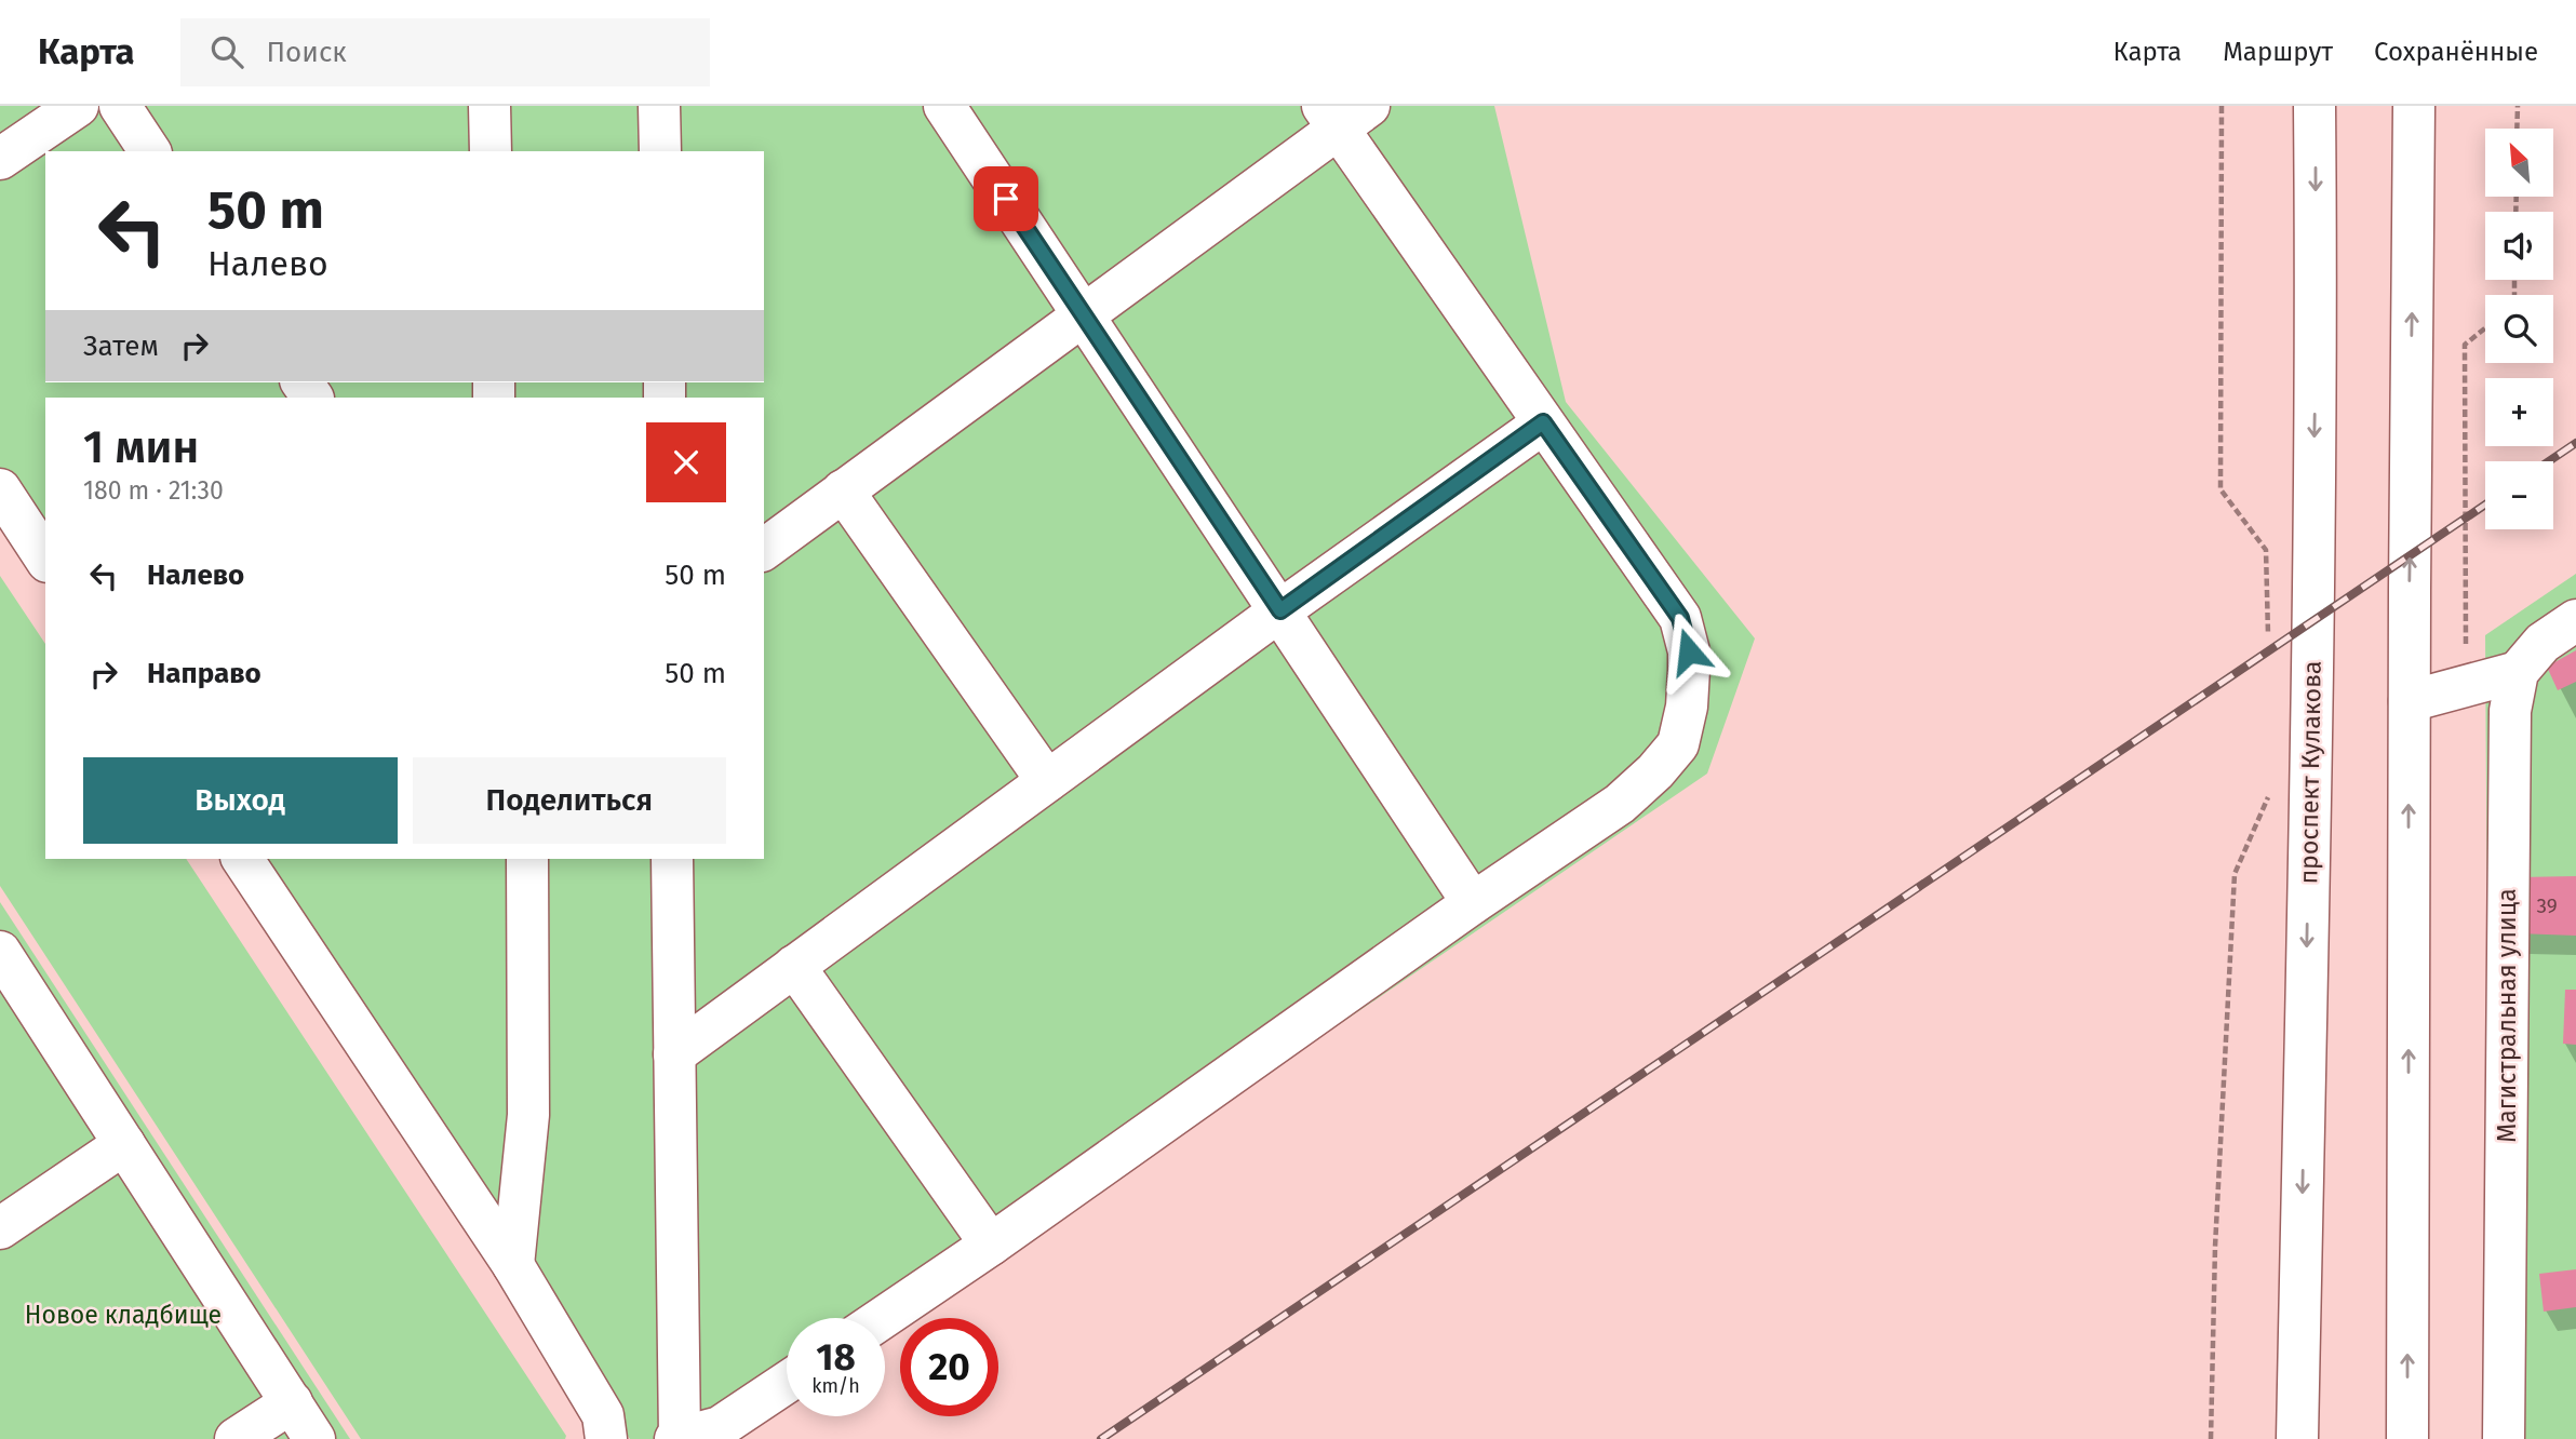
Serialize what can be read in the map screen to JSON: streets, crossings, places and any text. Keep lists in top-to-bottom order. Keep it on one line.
{"streets":{"main road":["проспект Кулакова","Магистральная улица"]},"parks":["Новое кладбище"],"house_numbers":["39"],"north":"top left","page":{"header":"Карта","search":"Поиск","nav":["Карта","Маршрут","Сохранённые"],"map_buttons":["+","−"],"turn":["50 m","Налево"],"then":"Затем","heading":["1 мин","180 m · 21:30"],"list":[{"name":"Налево","value":"50 m"},{"name":"Направо","value":"50 m"}],"buttons":["Выход","Поделиться"],"speed":"18 km/h","limit":"20"}}
